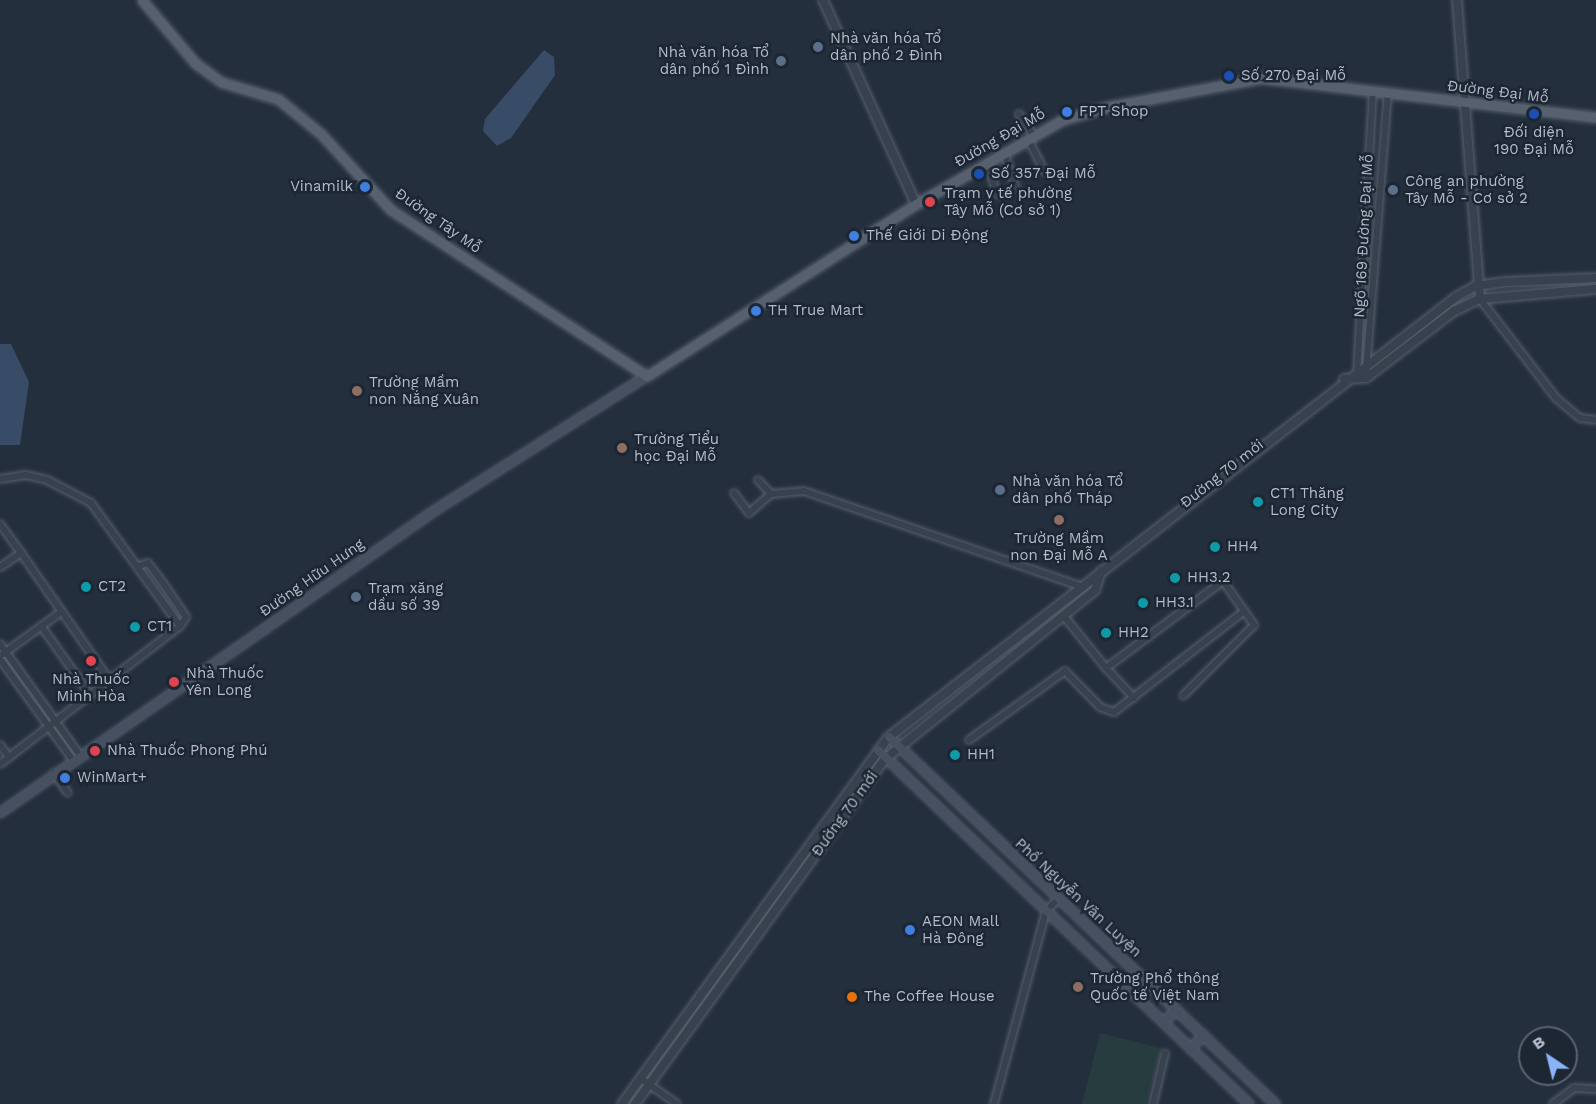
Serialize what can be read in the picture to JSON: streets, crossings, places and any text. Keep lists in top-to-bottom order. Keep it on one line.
{"streets":{"main road":["Đường Đại Mỗ","Đường Tây Mỗ","Đường Hữu Hưng","Phố Nguyễn Văn Luyện"],"street":["Ngõ 169 Đường Đại Mỗ","Đường 70 mới"]},"crossings":[["Đường Đại Mỗ","Đường Tây Mỗ"],["Đường Đại Mỗ","Ngõ 169 Đường Đại Mỗ"],["Đường Đại Mỗ","Đường Hữu Hưng"],["Đường Tây Mỗ","Đường Hữu Hưng"],["Ngõ 169 Đường Đại Mỗ","Đường 70 mới"],["Đường 70 mới","Phố Nguyễn Văn Luyện"]],"places":["Nhà văn hóa Tổ dân phố 2 Đình","Nhà văn hóa Tổ dân phố 1 Đình","Số 270 Đại Mỗ","FPT Shop","Đối diện 190 Đại Mỗ","Số 357 Đại Mỗ","Vinamilk","Công an phường Tây Mỗ - Cơ sở 2","Trạm y tế phường Tây Mỗ (Cơ sở 1)","Thế Giới Di Động","TH True Mart","Trường Mầm non Nắng Xuân","Trường Tiểu học Đại Mỗ","Nhà văn hóa Tổ dân phố Tháp","CT1 Thăng Long City","Trường Mầm non Đại Mỗ A","HH4","HH3.2","CT2","Trạm xăng dầu số 39","HH3.1","CT1","HH2","Nhà Thuốc Minh Hòa","Nhà Thuốc Yên Long","Nhà Thuốc Phong Phú","HH1","WinMart+","AEON Mall Hà Đông","Trường Phổ thông Quốc tế Việt Nam","The Coffee House"],"north":"top left"}
